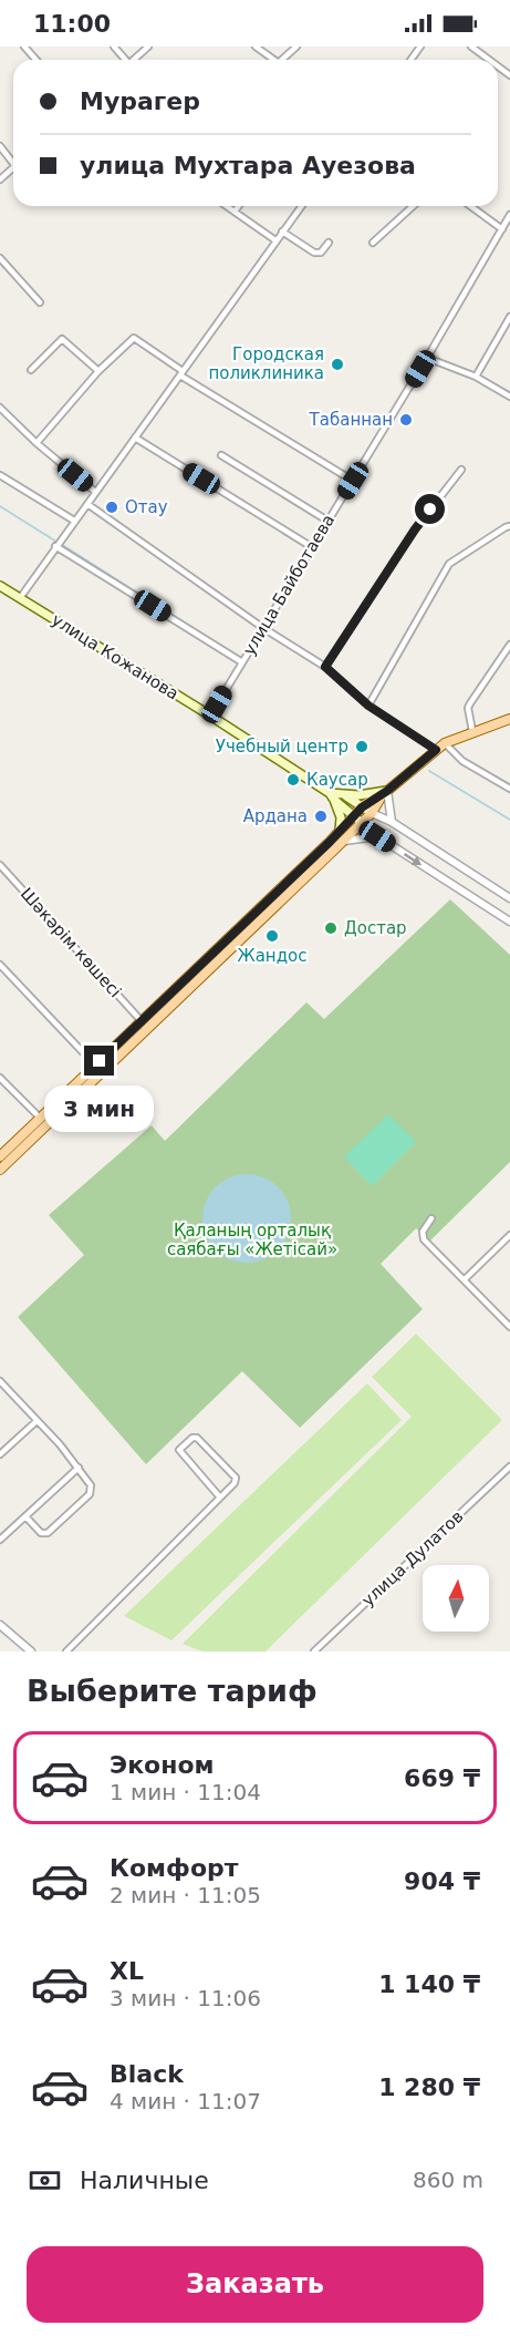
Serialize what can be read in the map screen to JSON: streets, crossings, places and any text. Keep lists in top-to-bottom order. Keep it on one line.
{"streets":{"main road":["улица Кожанова"],"street":["улица Байботаева","Шәкәрім көшесі","улица Дулатов"]},"crossings":[["улица Байботаева","улица Кожанова"]],"parks":["Қаланың орталық саябағы «Жетісай»"],"places":["Городская поликлиника","Табаннан","Отау","Учебный центр","Каусар","Ардана","Достар","Жандос"],"north":"top","page":{"status":"11:00","banner":["Мурагер","улица Мухтара Ауезова"],"bubble":"3 мин","heading":"Выберите тариф","list":[{"name":"Эконом","note":"1 мин · 11:04","value":"669 ₸"},{"name":"Комфорт","note":"2 мин · 11:05","value":"904 ₸"},{"name":"XL","note":"3 мин · 11:06","value":"1 140 ₸"},{"name":"Black","note":"4 мин · 11:07","value":"1 280 ₸"}],"pay":["Наличные","860 m"],"buttons":"Заказать"}}
